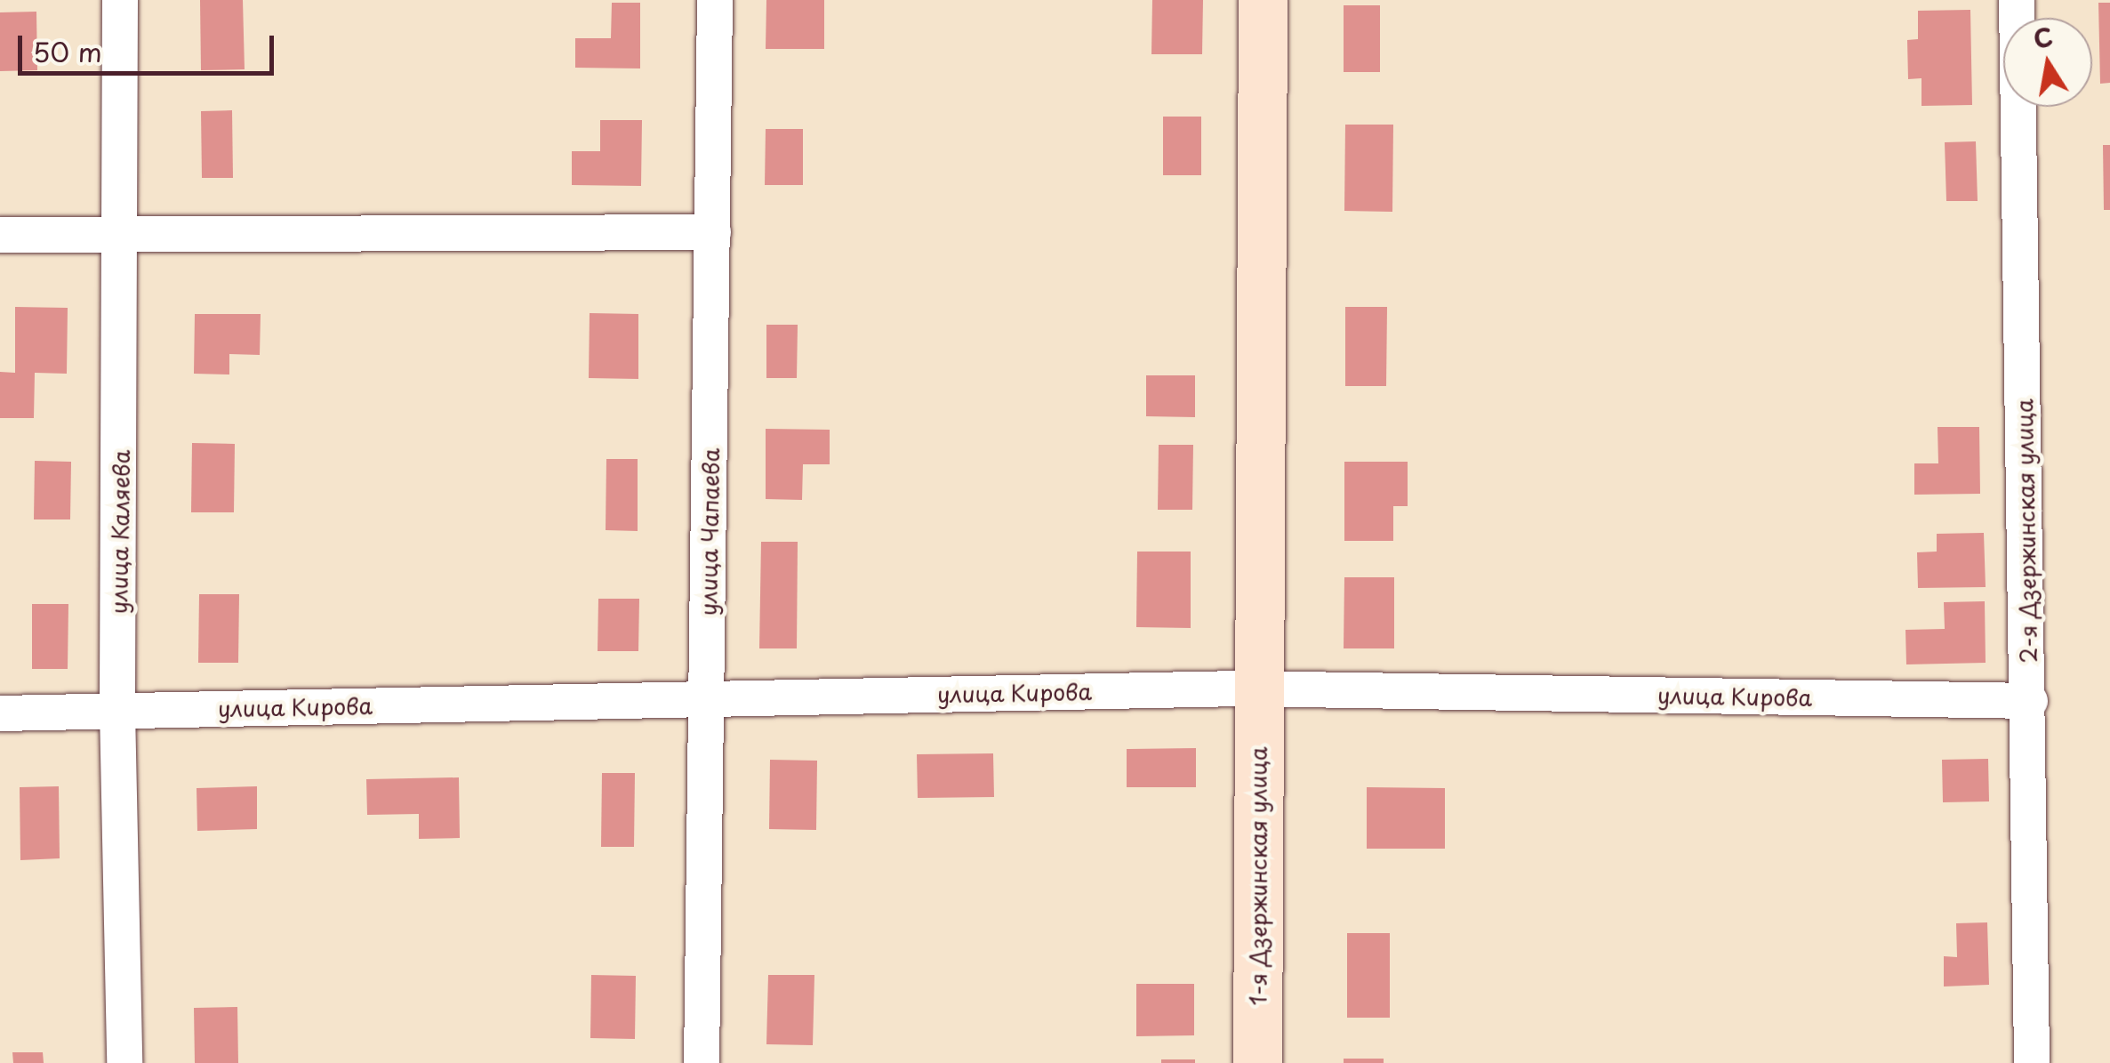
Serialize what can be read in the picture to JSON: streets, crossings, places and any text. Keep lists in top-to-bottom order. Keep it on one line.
{"streets":{"street":["2-я Дзержинская улица","улица Каляева","улица Чапаева","улица Кирова","1-я Дзержинская улица"]},"crossings":[["2-я Дзержинская улица","улица Кирова"],["улица Каляева","улица Кирова"],["улица Чапаева","улица Кирова"],["улица Кирова","1-я Дзержинская улица"]],"scale_bar":"50 m","north":"top"}
